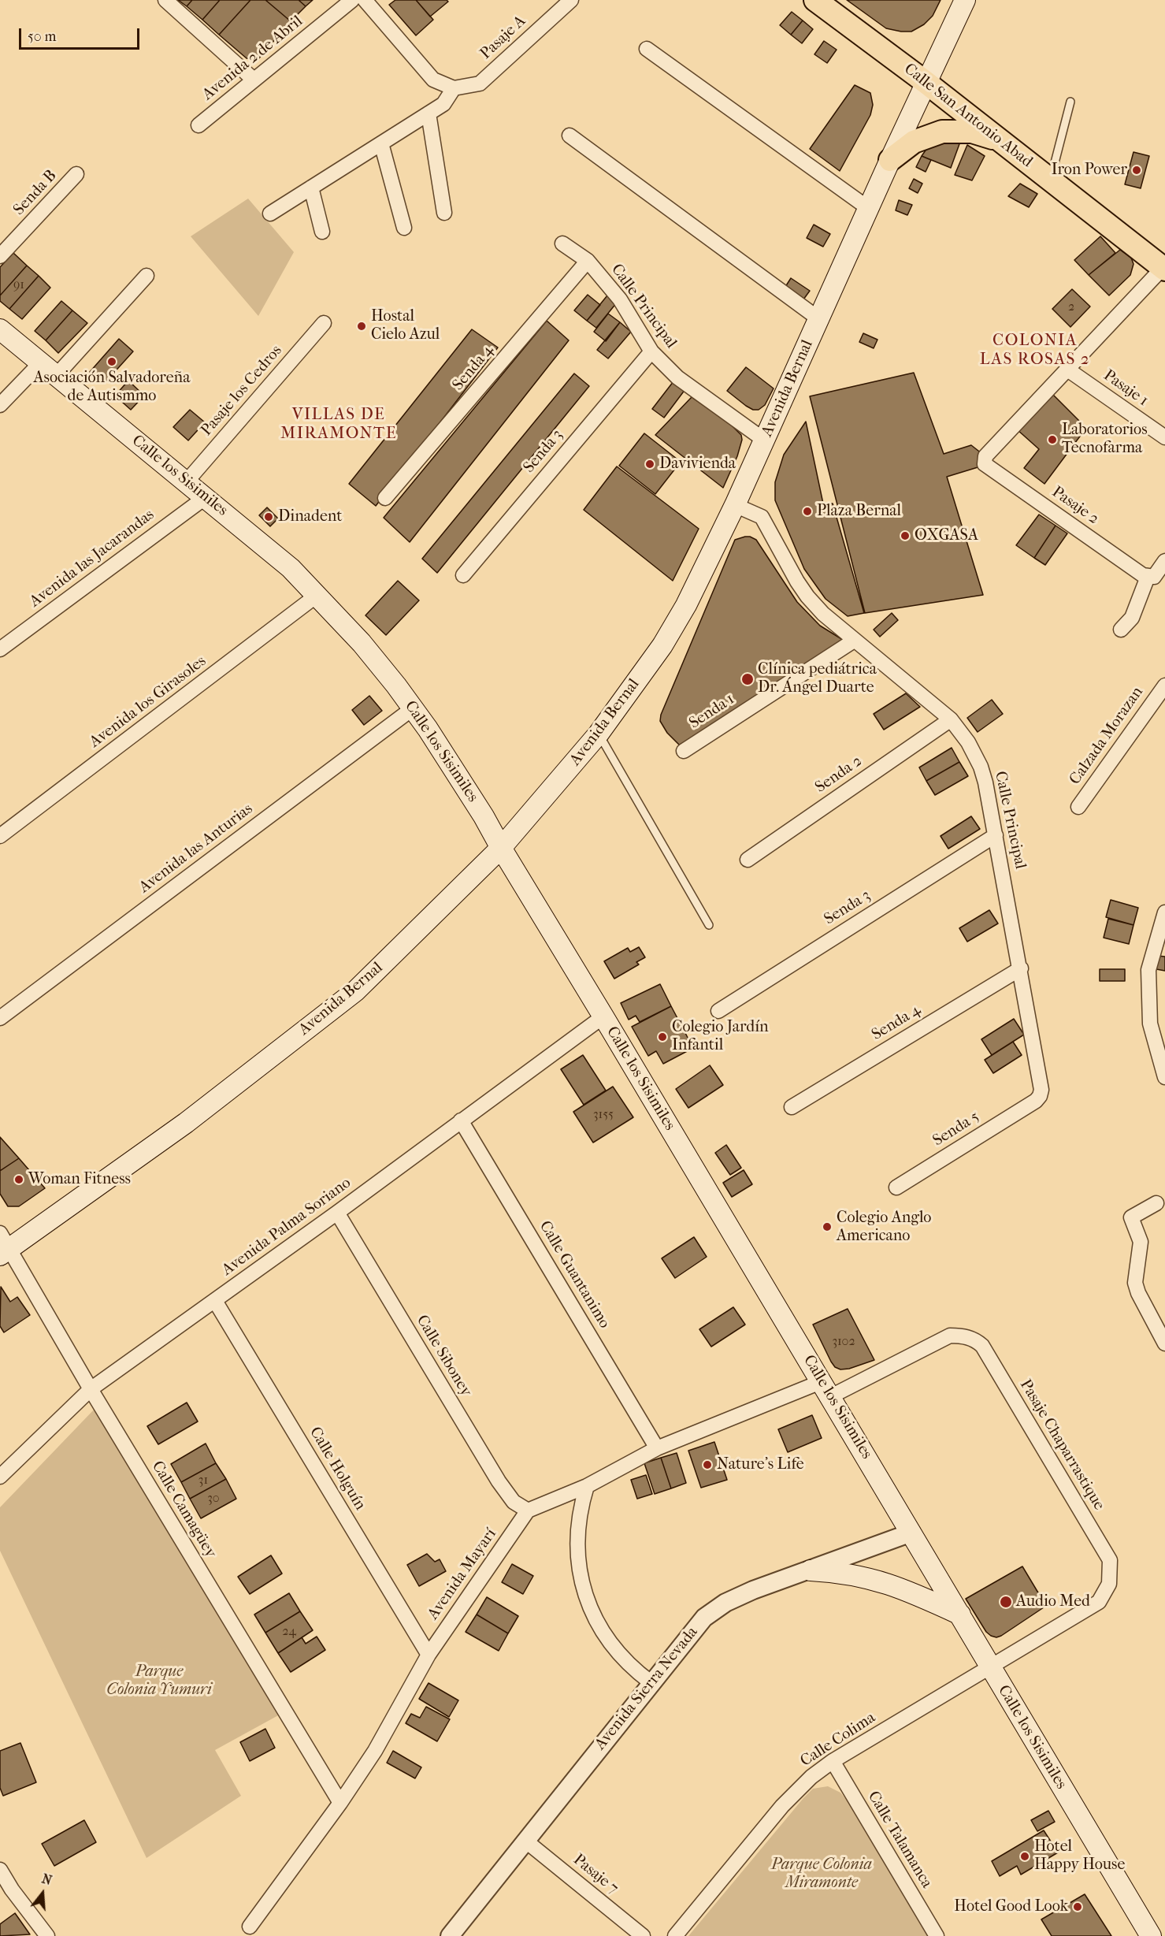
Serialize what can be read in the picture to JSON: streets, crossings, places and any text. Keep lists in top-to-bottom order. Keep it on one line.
{"streets":{"main road":["Calle San Antonio Abad","Avenida Bernal","Calle los Sisimiles"],"street":["Pasaje A","Avenida 2 de Abril","Senda B","Calle Principal","Senda 4","Pasaje 1","Pasaje los Cedros","Senda 3","Pasaje 2","Avenida las Jacarandas","Avenida los Girasoles","Senda 1","Calzada Morazan","Senda 2","Avenida las Anturias","Senda 5","Avenida Palma Soriano","Calle Guantanimo","Calle Siboney","Pasaje Chaparrastique","Calle Holguín","Calle Camagüey","Avenida Mayarí","Avenida Sierra Nevada","Calle Colima","Calle Talamanca","Pasaje 7"]},"crossings":[["Calle San Antonio Abad","Avenida Bernal"],["Calle Principal","Senda 4"],["Calle Principal","Avenida Bernal"],["Calle Principal","Senda 3"],["Calle Principal","Senda 1"],["Calle Principal","Senda 2"],["Calle Principal","Senda 5"],["Avenida Bernal","Calle los Sisimiles"],["Avenida Bernal","Calle Camagüey"],["Pasaje 1","Pasaje 2"],["Pasaje los Cedros","Calle los Sisimiles"],["Calle los Sisimiles","Avenida las Jacarandas"],["Calle los Sisimiles","Avenida los Girasoles"],["Calle los Sisimiles","Avenida las Anturias"],["Calle los Sisimiles","Avenida Palma Soriano"],["Calle los Sisimiles","Pasaje Chaparrastique"],["Calle los Sisimiles","Avenida Sierra Nevada"],["Calle los Sisimiles","Calle Colima"],["Avenida Palma Soriano","Calle Guantanimo"],["Avenida Palma Soriano","Calle Siboney"],["Avenida Palma Soriano","Calle Holguín"],["Avenida Palma Soriano","Calle Camagüey"],["Calle Siboney","Avenida Mayarí"],["Pasaje Chaparrastique","Calle Colima"],["Calle Holguín","Avenida Mayarí"],["Calle Camagüey","Avenida Mayarí"],["Avenida Sierra Nevada","Pasaje 7"],["Calle Colima","Calle Talamanca"]],"districts":["COLONIA LAS ROSAS 2","VILLAS DE MIRAMONTE"],"parks":["Parque Colonia Yumuri","Parque Colonia Miramonte"],"places":["Iron Power","Hostal Cielo Azul","Asociación Salvadoreña de Autismmo","Laboratorios Tecnofarma","Davivienda","Plaza Bernal","Dinadent","OXGASA","Clínica pediátrica Dr. Ángel Duarte","Colegio Jardín Infantil","Woman Fitness","Colegio Anglo Americano","Nature's Life","Audio Med","Hotel Happy House","Hotel Good Look"],"house_numbers":["91","2","3155","3102","31","30","24"],"scale_bar":"50 m","north":"top"}
